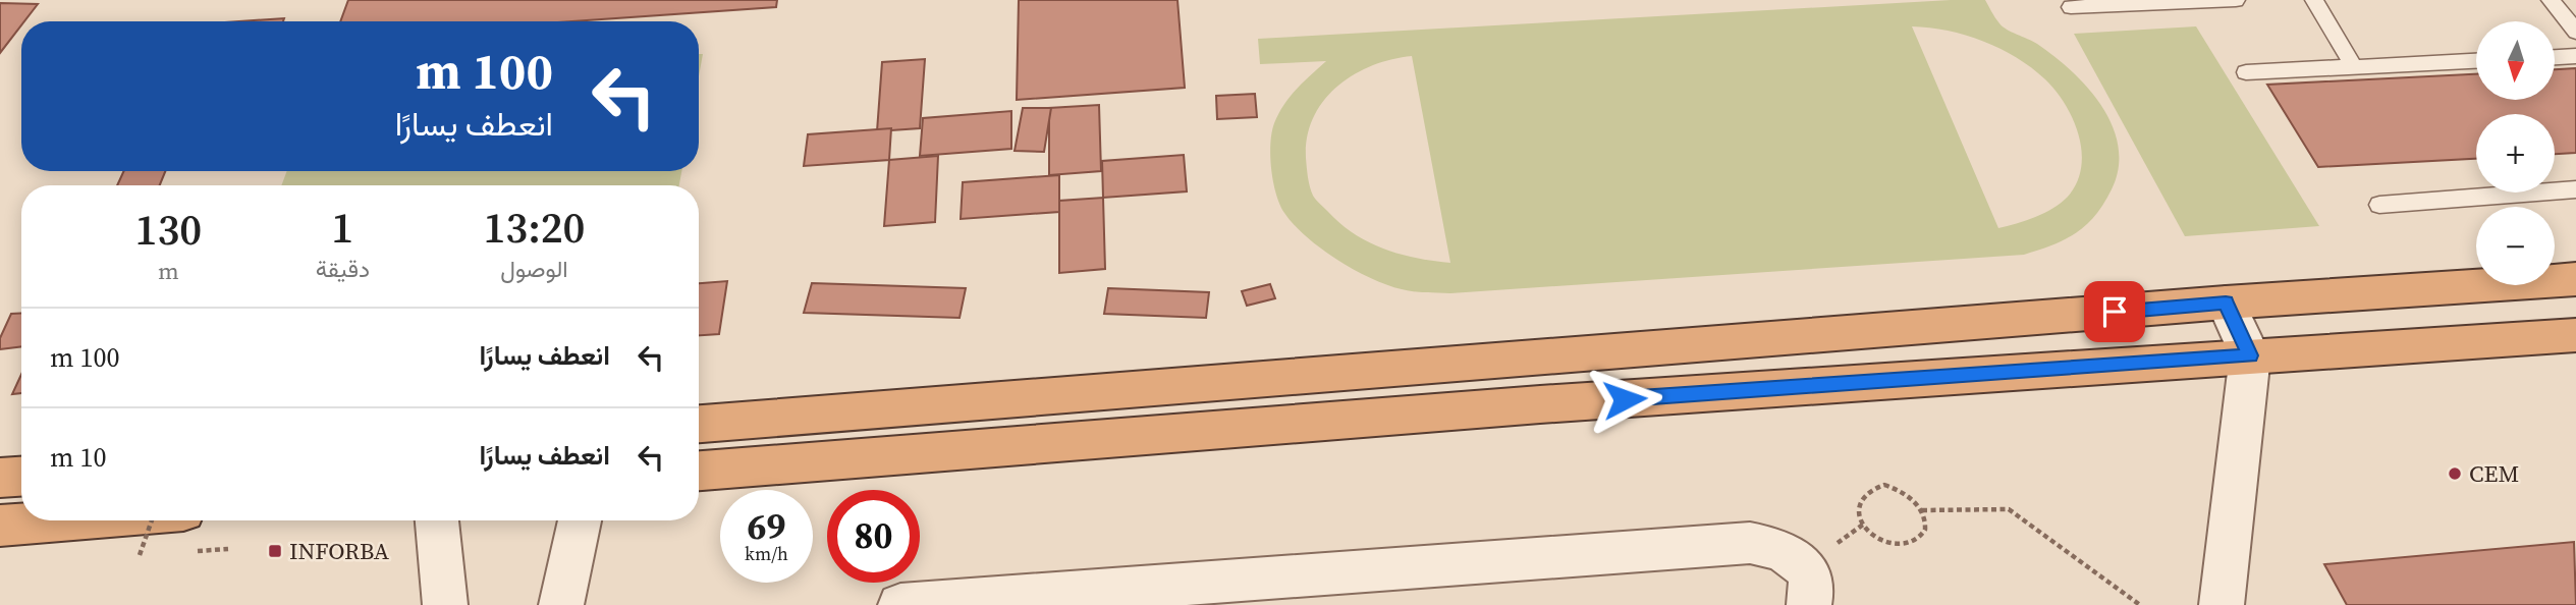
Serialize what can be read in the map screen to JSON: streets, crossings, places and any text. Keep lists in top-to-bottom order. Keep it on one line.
{"places":{"other":["CEM"],"transit":["INFORBA"]},"north":"bottom","page":{"map_buttons":["+","−"],"turn":["100 m","انعطف يسارًا"],"eta":["13:20","الوصول","1","دقيقة","130","m"],"list":[{"name":"انعطف يسارًا","value":"100 m"},{"name":"انعطف يسارًا","value":"10 m"}],"speed":"69 km/h","limit":"80"}}
